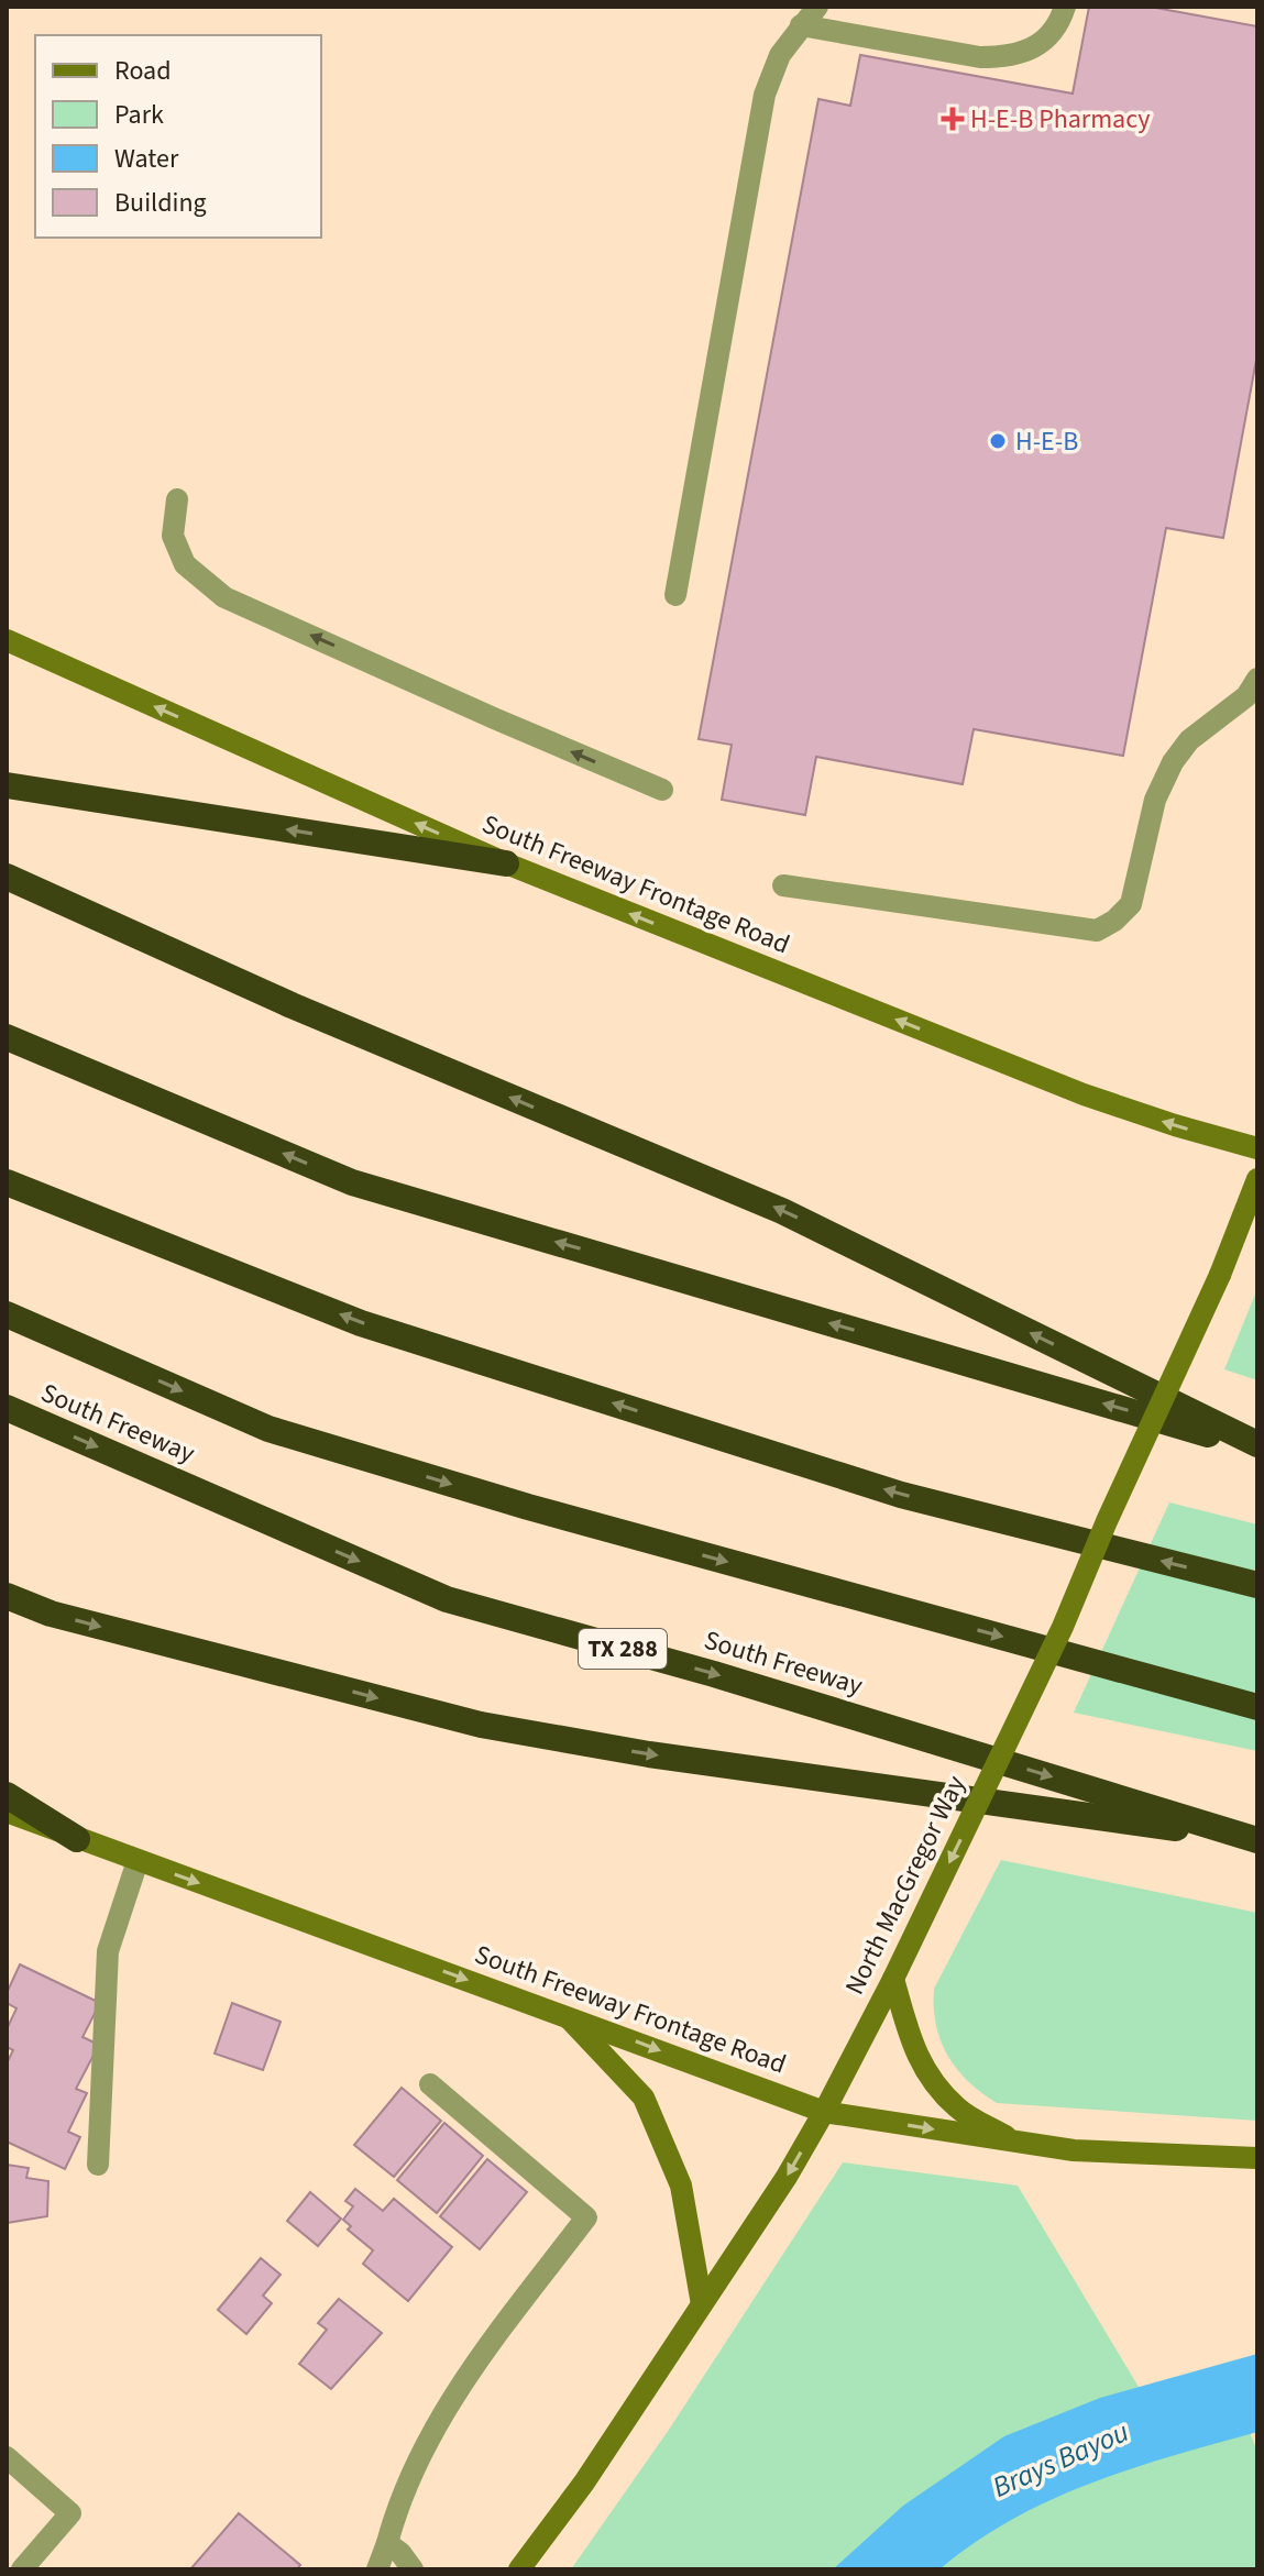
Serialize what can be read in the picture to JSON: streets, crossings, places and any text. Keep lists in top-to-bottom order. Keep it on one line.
{"streets":{"highway":["South Freeway","TX 288"],"main road":["South Freeway Frontage Road","North MacGregor Way"]},"crossings":[["South Freeway Frontage Road","North MacGregor Way"]],"one_way":["North MacGregor Way"],"water":["Brays Bayou"],"places":{"health":["H-E-B Pharmacy"],"other":["H-E-B"]},"legend":["Road","Park","Water","Building"]}
